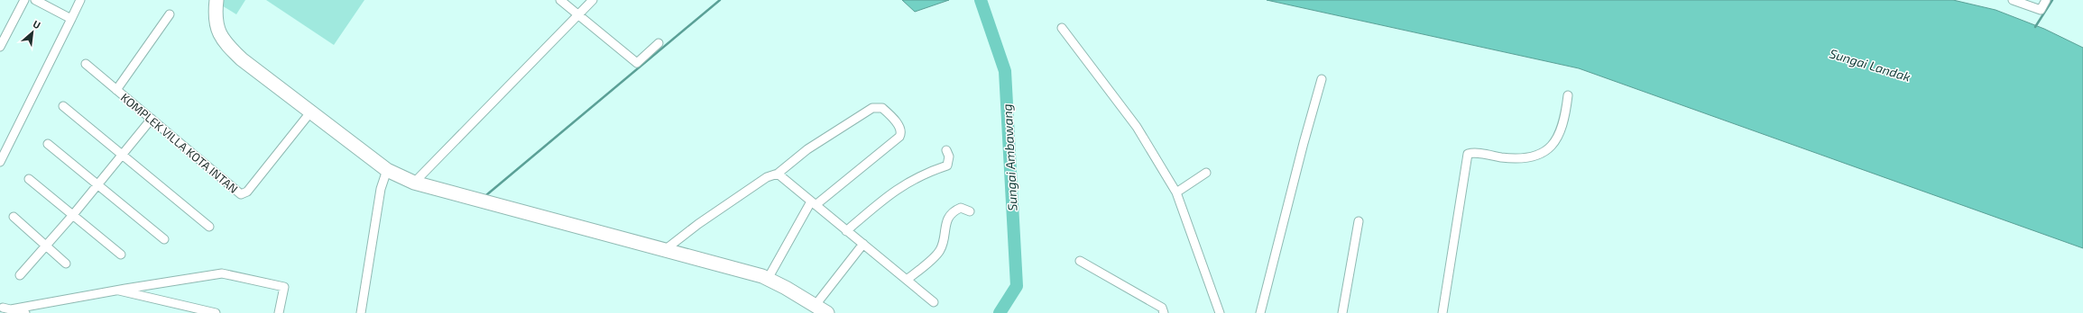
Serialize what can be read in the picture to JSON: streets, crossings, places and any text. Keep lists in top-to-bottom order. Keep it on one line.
{"streets":{"street":["KOMPLEK VILLA KOTA INTAN"]},"water":["Sungai Landak","Sungai Ambawang"],"north":"top right"}
